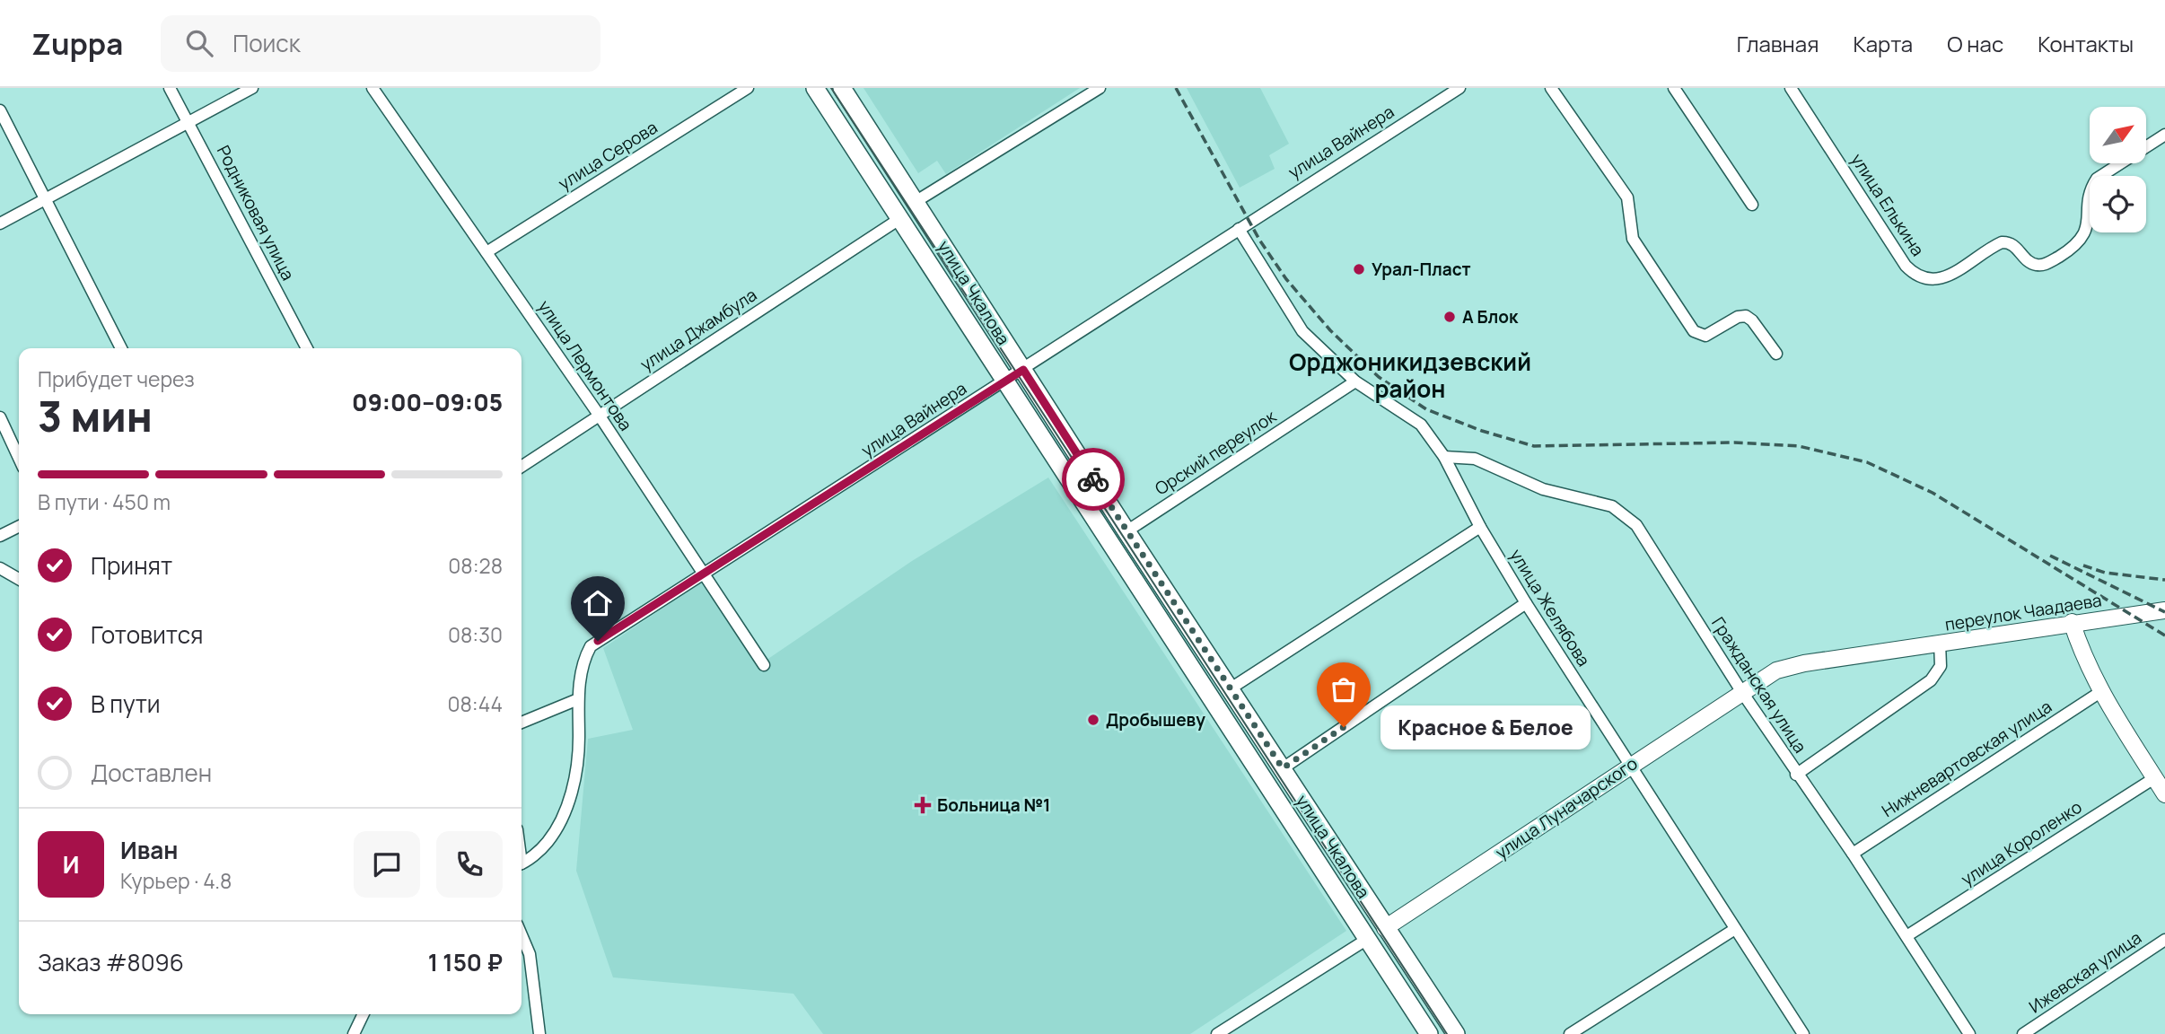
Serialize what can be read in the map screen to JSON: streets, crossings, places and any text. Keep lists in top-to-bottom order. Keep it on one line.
{"streets":{"main road":["улица Чкалова","улица Луначарского"],"street":["улица Вайнера","улица Серова","улица Елькина","Родниковая улица","улица Джамбула","улица Лермонтова","Орский переулок","улица Желябова","переулок Чаадаева","Гражданская улица","Нижневартовская улица","улица Короленко","Ижевская улица"]},"crossings":[["улица Вайнера","улица Чкалова"],["улица Вайнера","улица Лермонтова"],["улица Вайнера","улица Желябова"],["улица Серова","улица Лермонтова"],["улица Чкалова","улица Джамбула"],["улица Чкалова","Орский переулок"],["улица Чкалова","улица Луначарского"],["улица Джамбула","улица Лермонтова"],["Орский переулок","улица Желябова"],["улица Желябова","Гражданская улица"],["улица Желябова","улица Луначарского"],["переулок Чаадаева","Гражданская улица"],["переулок Чаадаева","улица Луначарского"],["Гражданская улица","Нижневартовская улица"],["Гражданская улица","улица Луначарского"],["Гражданская улица","улица Короленко"]],"districts":["Орджоникидзевский район"],"places":{"other":["Урал-Пласт","А Блок","Дробышеву","Красное & Белое"],"health":["Больница №1"]},"north":"top right","page":{"header":"Zuppa","search":"Поиск","nav":["Главная","Карта","О нас","Контакты"],"heading":["3 мин","Прибудет через","09:00–09:05"],"panel":["Иван","Курьер · 4.8","Заказ #8096","1 150 ₽"],"bar":"В пути · 450 m","list":[["Принят","08:28"],["Готовится","08:30"],["В пути","08:44"],"Доставлен"],"bubble":"Красное & Белое","round":"И"}}
